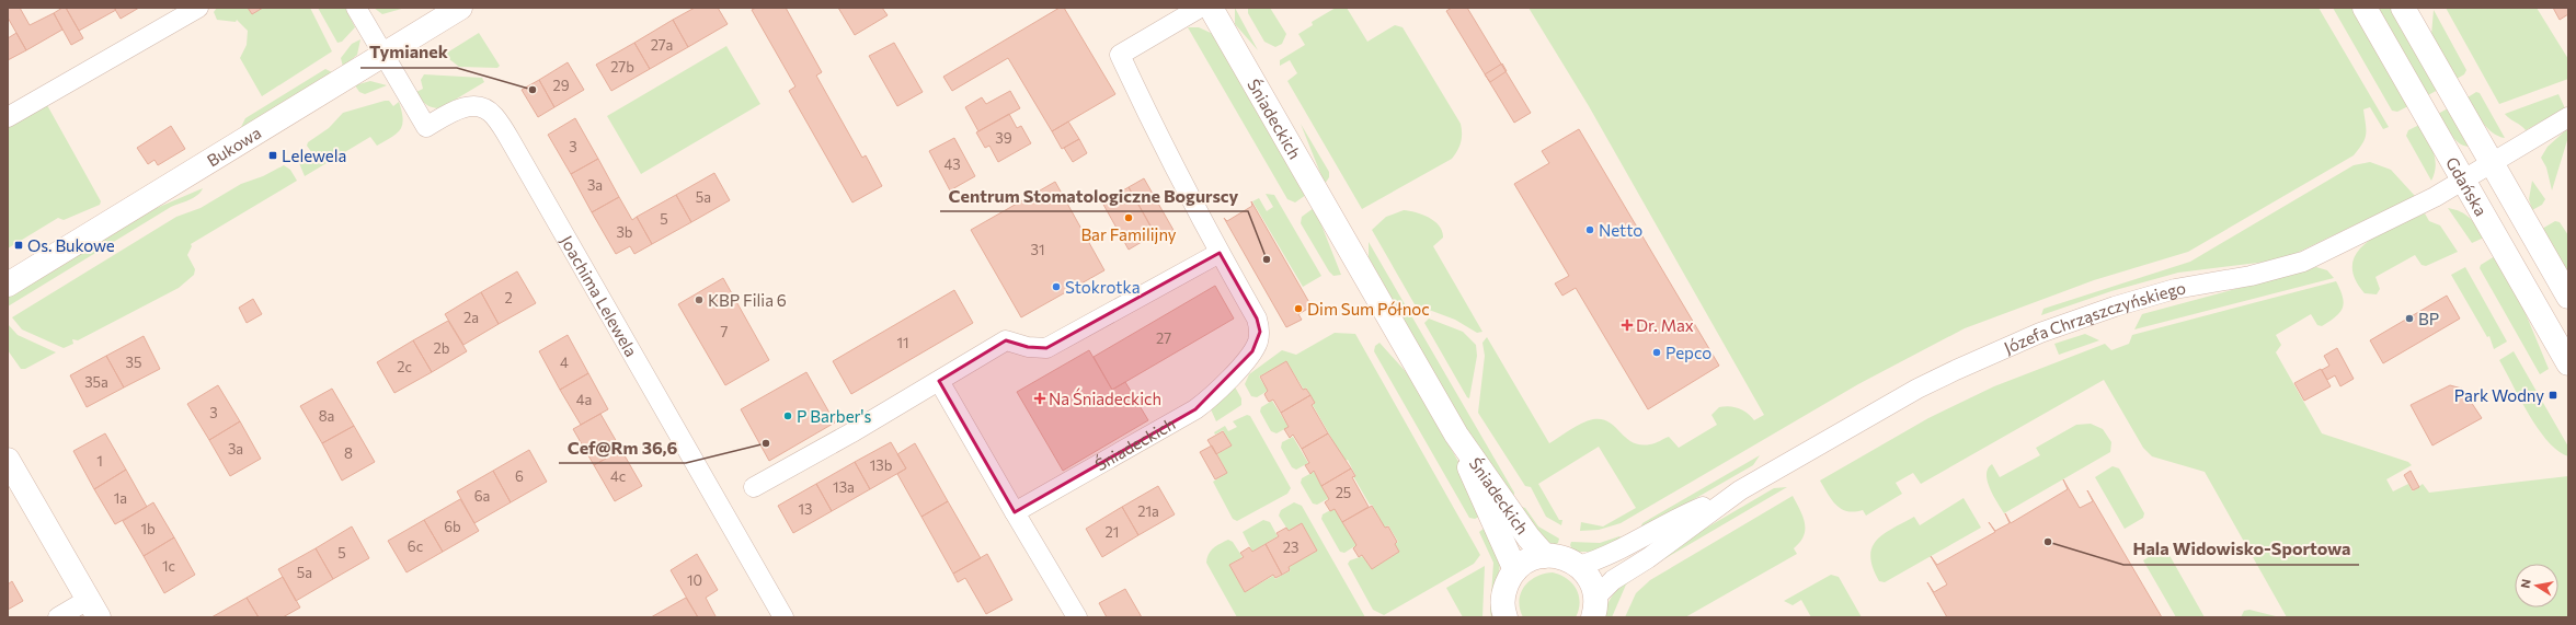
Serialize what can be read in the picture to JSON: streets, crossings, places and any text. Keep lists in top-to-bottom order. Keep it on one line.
{"streets":{"street":["Śniadeckich","Bukowa","Gdańska","Joachima Lelewela","Józefa Chrząszczyńskiego"]},"crossings":[["Bukowa","Joachima Lelewela"],["Gdańska","Józefa Chrząszczyńskiego"]],"places":{"other":["Tymianek","Bar Familijny","Netto","Centrum Stomatologiczne Bogurscy","Stokrotka","KBP Filia 6","Dim Sum Północ","BP","Pepco","P Barber's","Cef@Rm 36,6","Hala Widowisko-Sportowa"],"transit":["Lelewela","Os. Bukowe","Park Wodny"],"health":["Dr. Max","Na Śniadeckich"]},"house_numbers":["27a","27b","29","39","3","43","3a","5a","5","3b","31","2","2a","7","27","11","2b","35","4","2c","35a","4a","3","8a","3a","8","1","13b","6","4c","13a","25","6a","1a","13","21a","6b","1b","21","6c","23","5","1c","5a","10"],"north":"left"}
